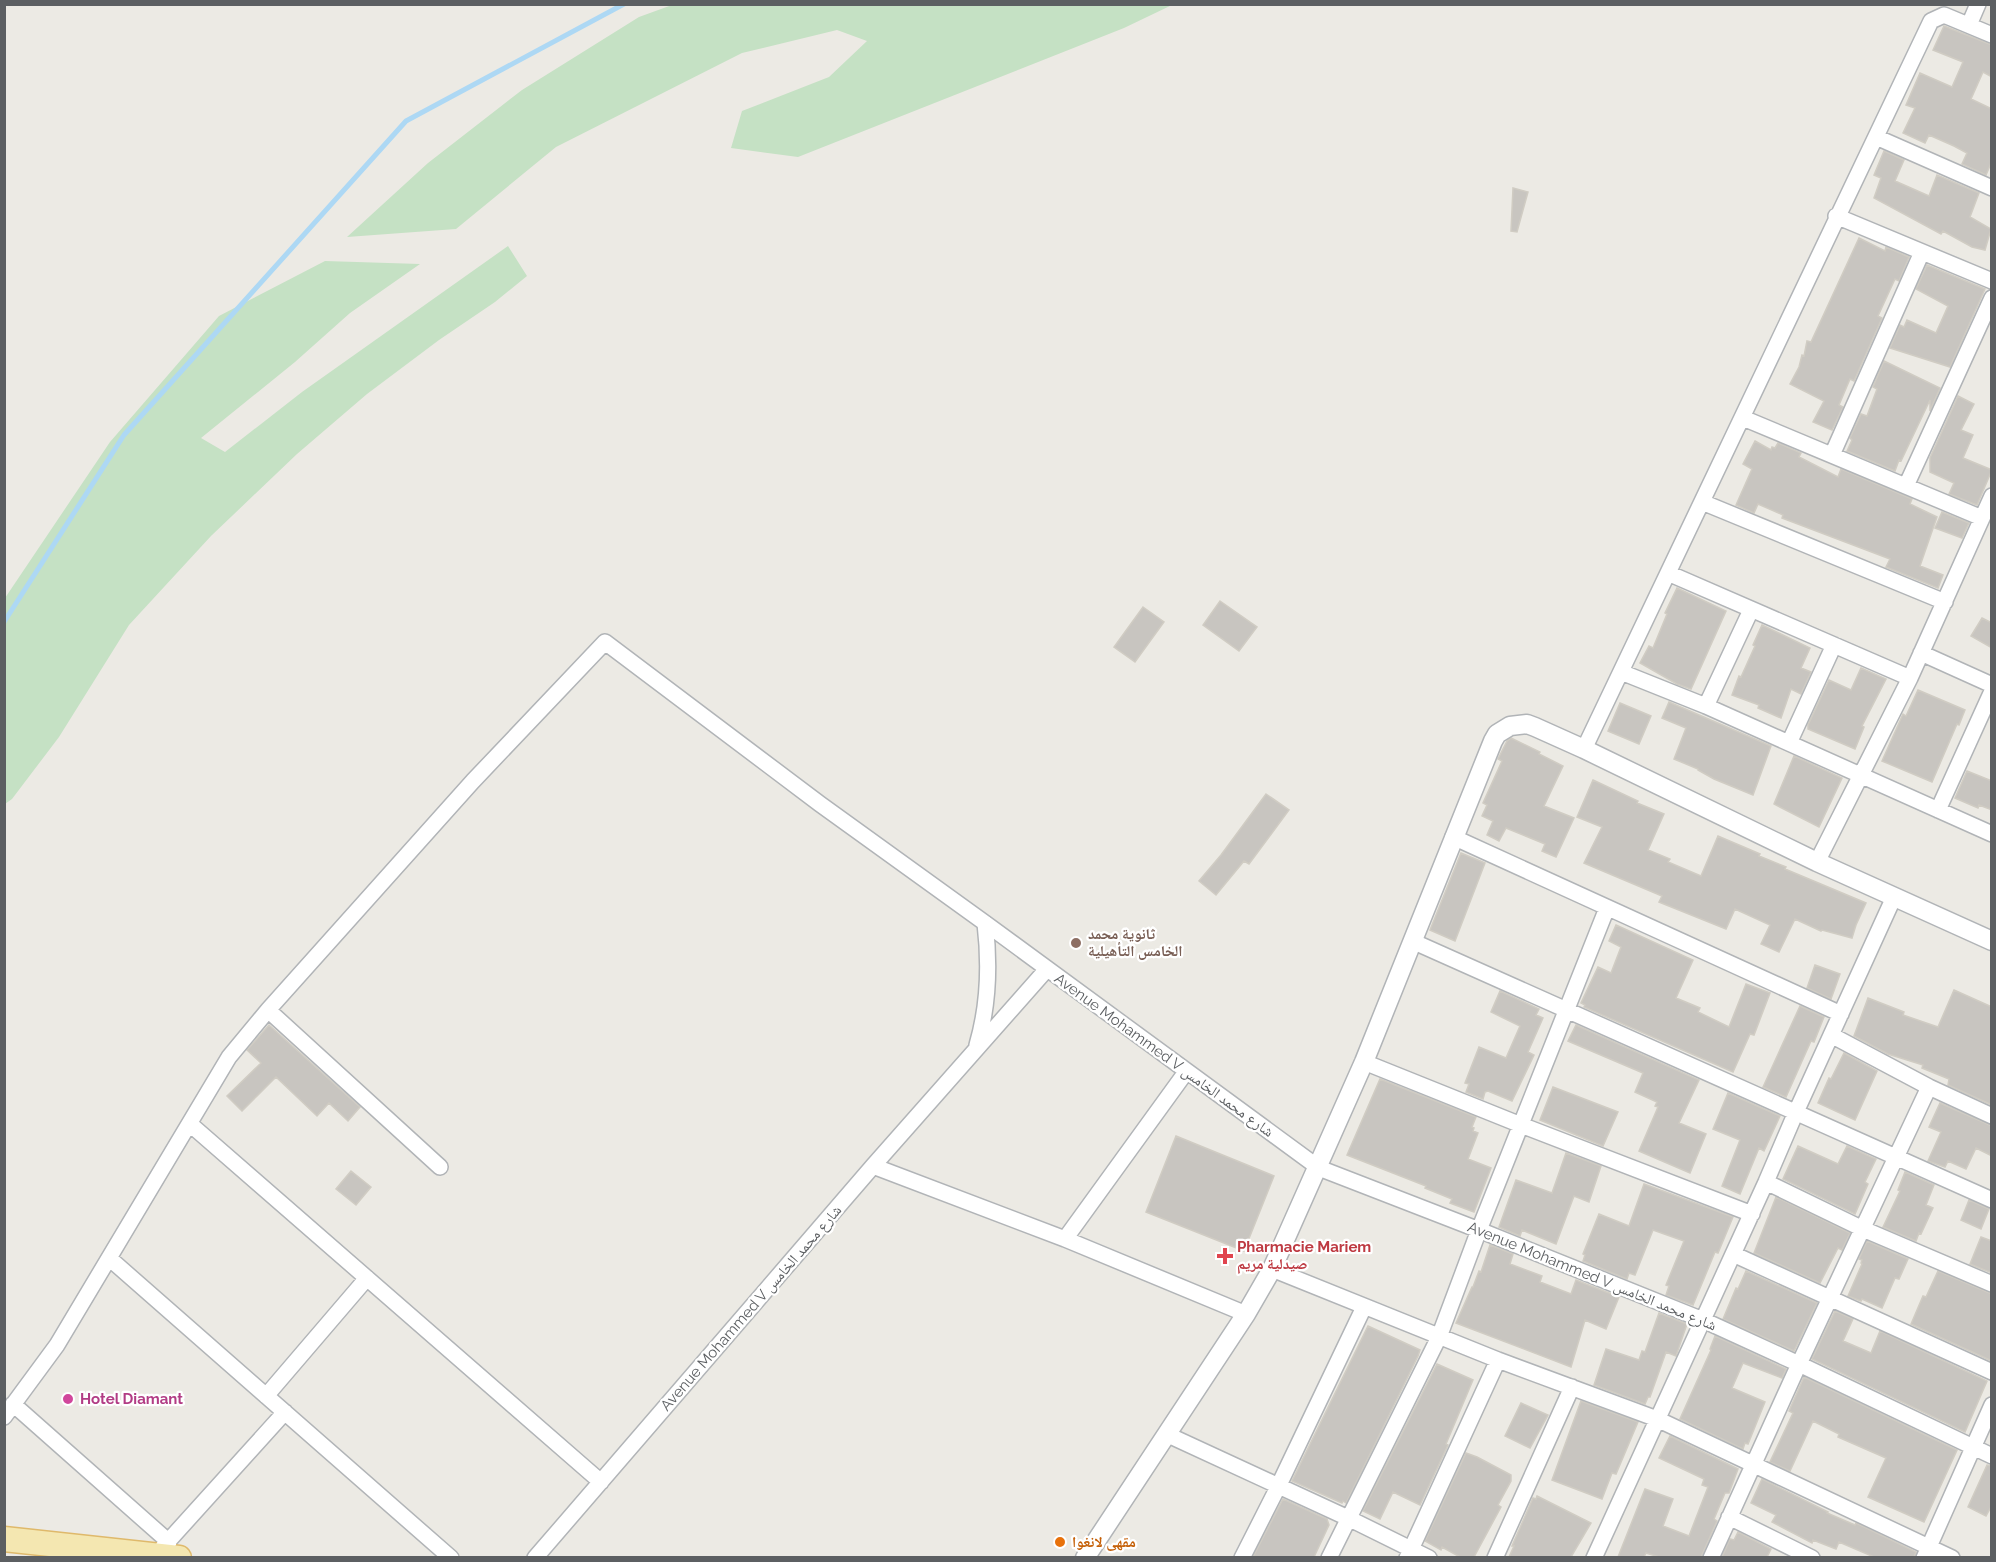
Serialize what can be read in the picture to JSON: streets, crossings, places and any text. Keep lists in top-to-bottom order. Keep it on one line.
{"streets":{"street":["Avenue Mohammed V شارع محمد الخامس"]},"places":{"other":["ثانوية محمد الخامس التأهيلية","Hotel Diamant","مقهى لانغوا"],"health":["Pharmacie Mariem صيدلية مريم"]}}
